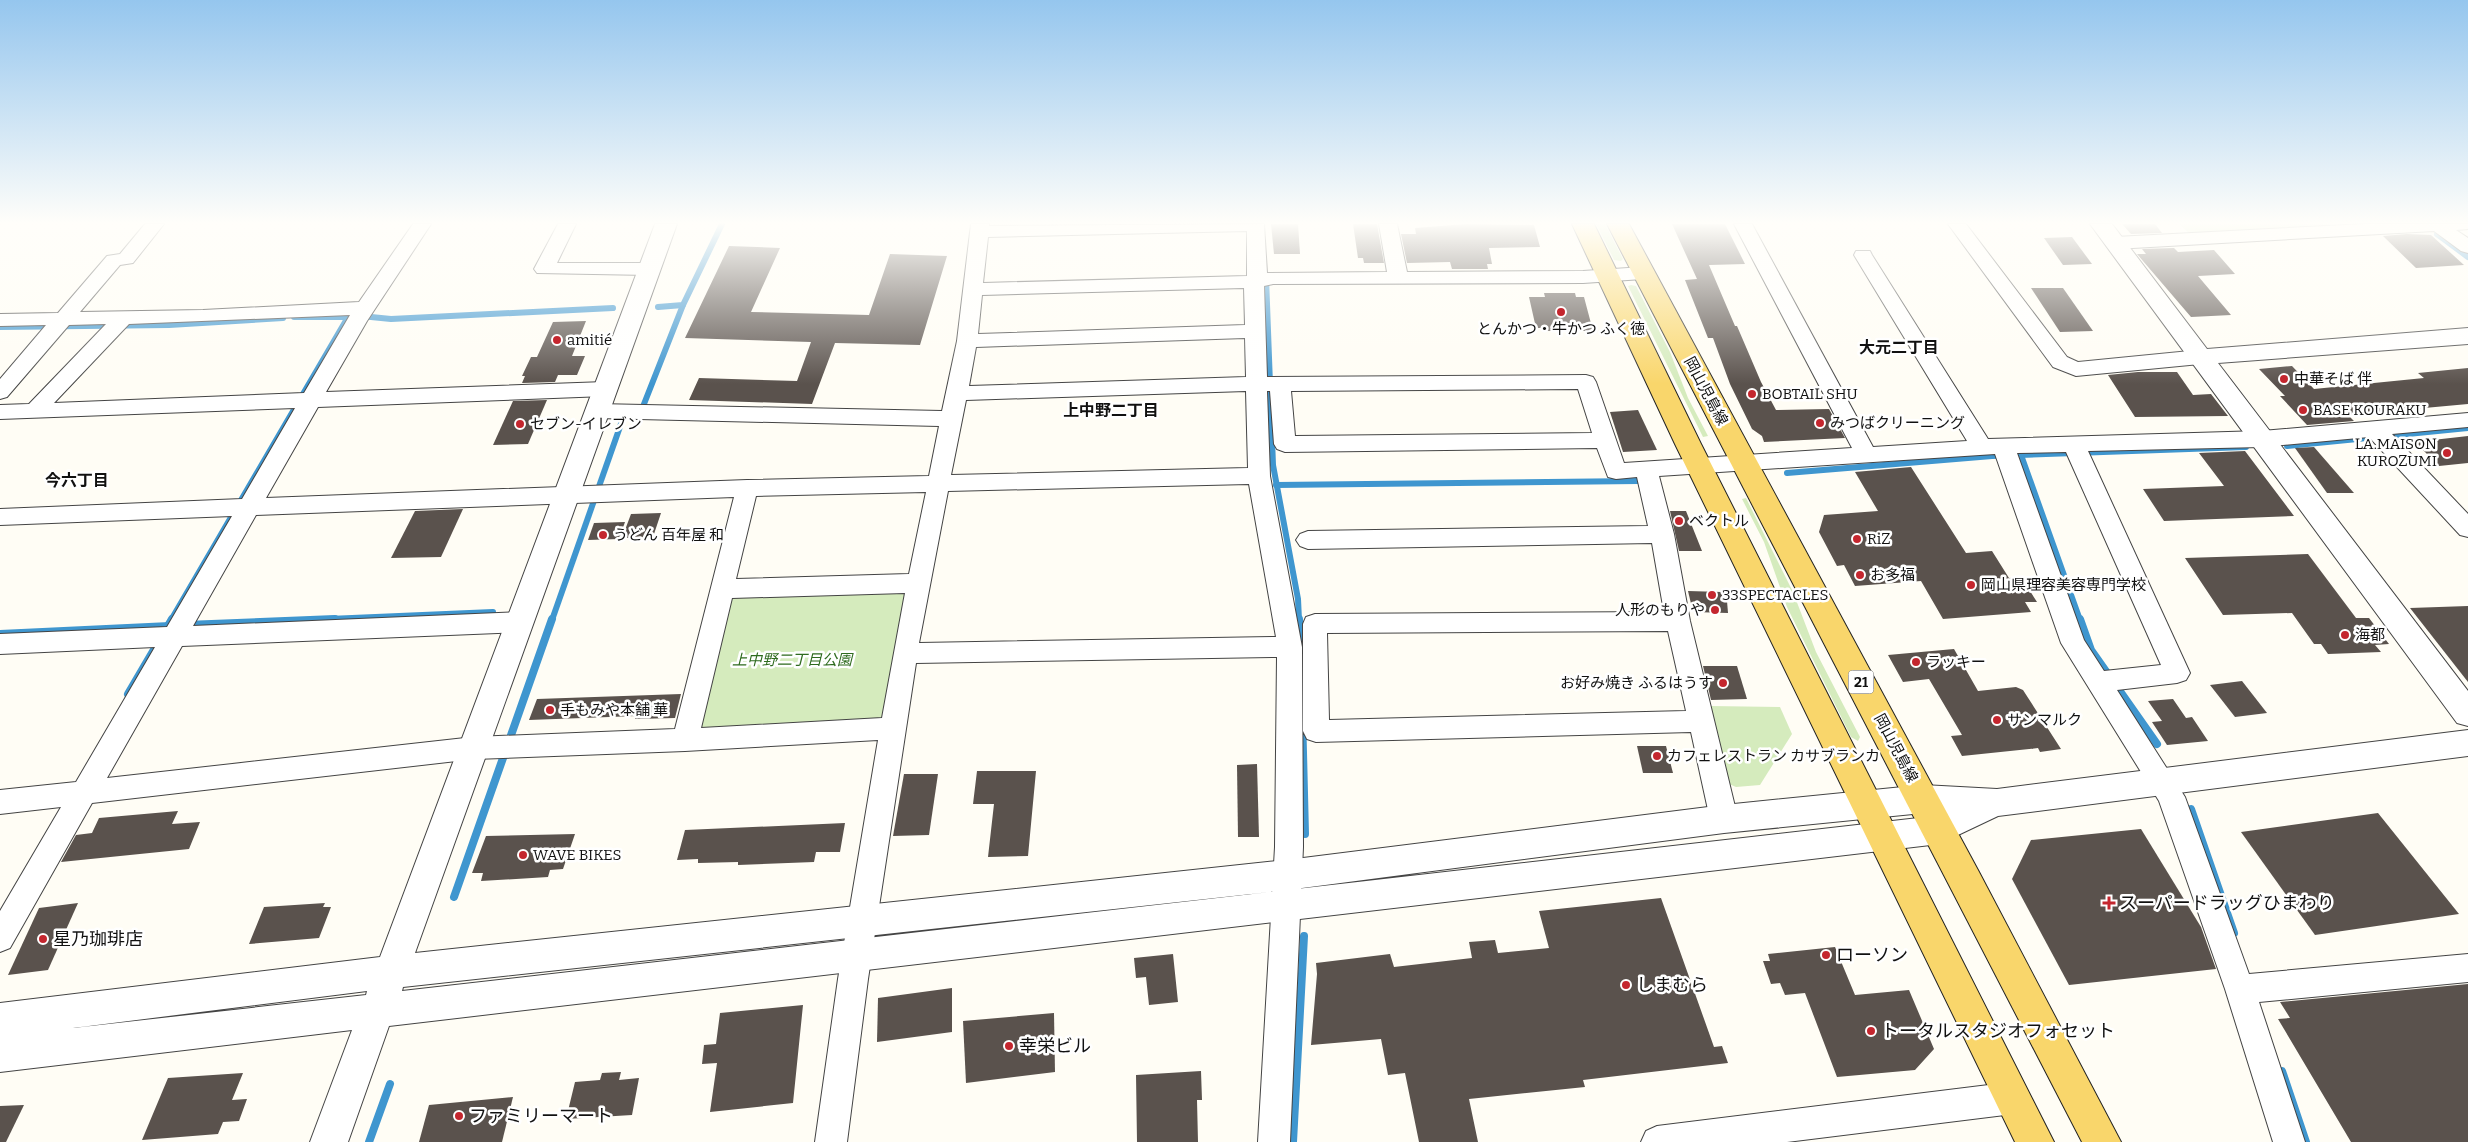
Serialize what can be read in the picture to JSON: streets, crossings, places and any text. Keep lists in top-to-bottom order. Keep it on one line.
{"streets":{"main road":["岡山児島線","21"]},"districts":["大元二丁目","上中野二丁目","今六丁目"],"parks":["上中野二丁目公園"],"places":{"other":["とんかつ・牛かつ ふく徳","amitié","中華そば 伴","BOBTAIL SHU","BASE KOURAKU","みつばクリーニング","セブン-イレブン","LA.MAISON KUROZUMI","ベクトル","うどん 百年屋 和","RiZ","お多福","岡山県理容美容専門学校","33SPECTACLES","人形のもりや","海都","ラッキー","お好み焼き ふるはうす","手もみや本舗 華","サンマルク","カフェレストラン カサブランカ","WAVE BIKES","星乃珈琲店","ローソン","しまむら","トータルスタジオフォセット","幸栄ビル","ファミリーマート"],"health":["スーパードラッグひまわり"]}}
